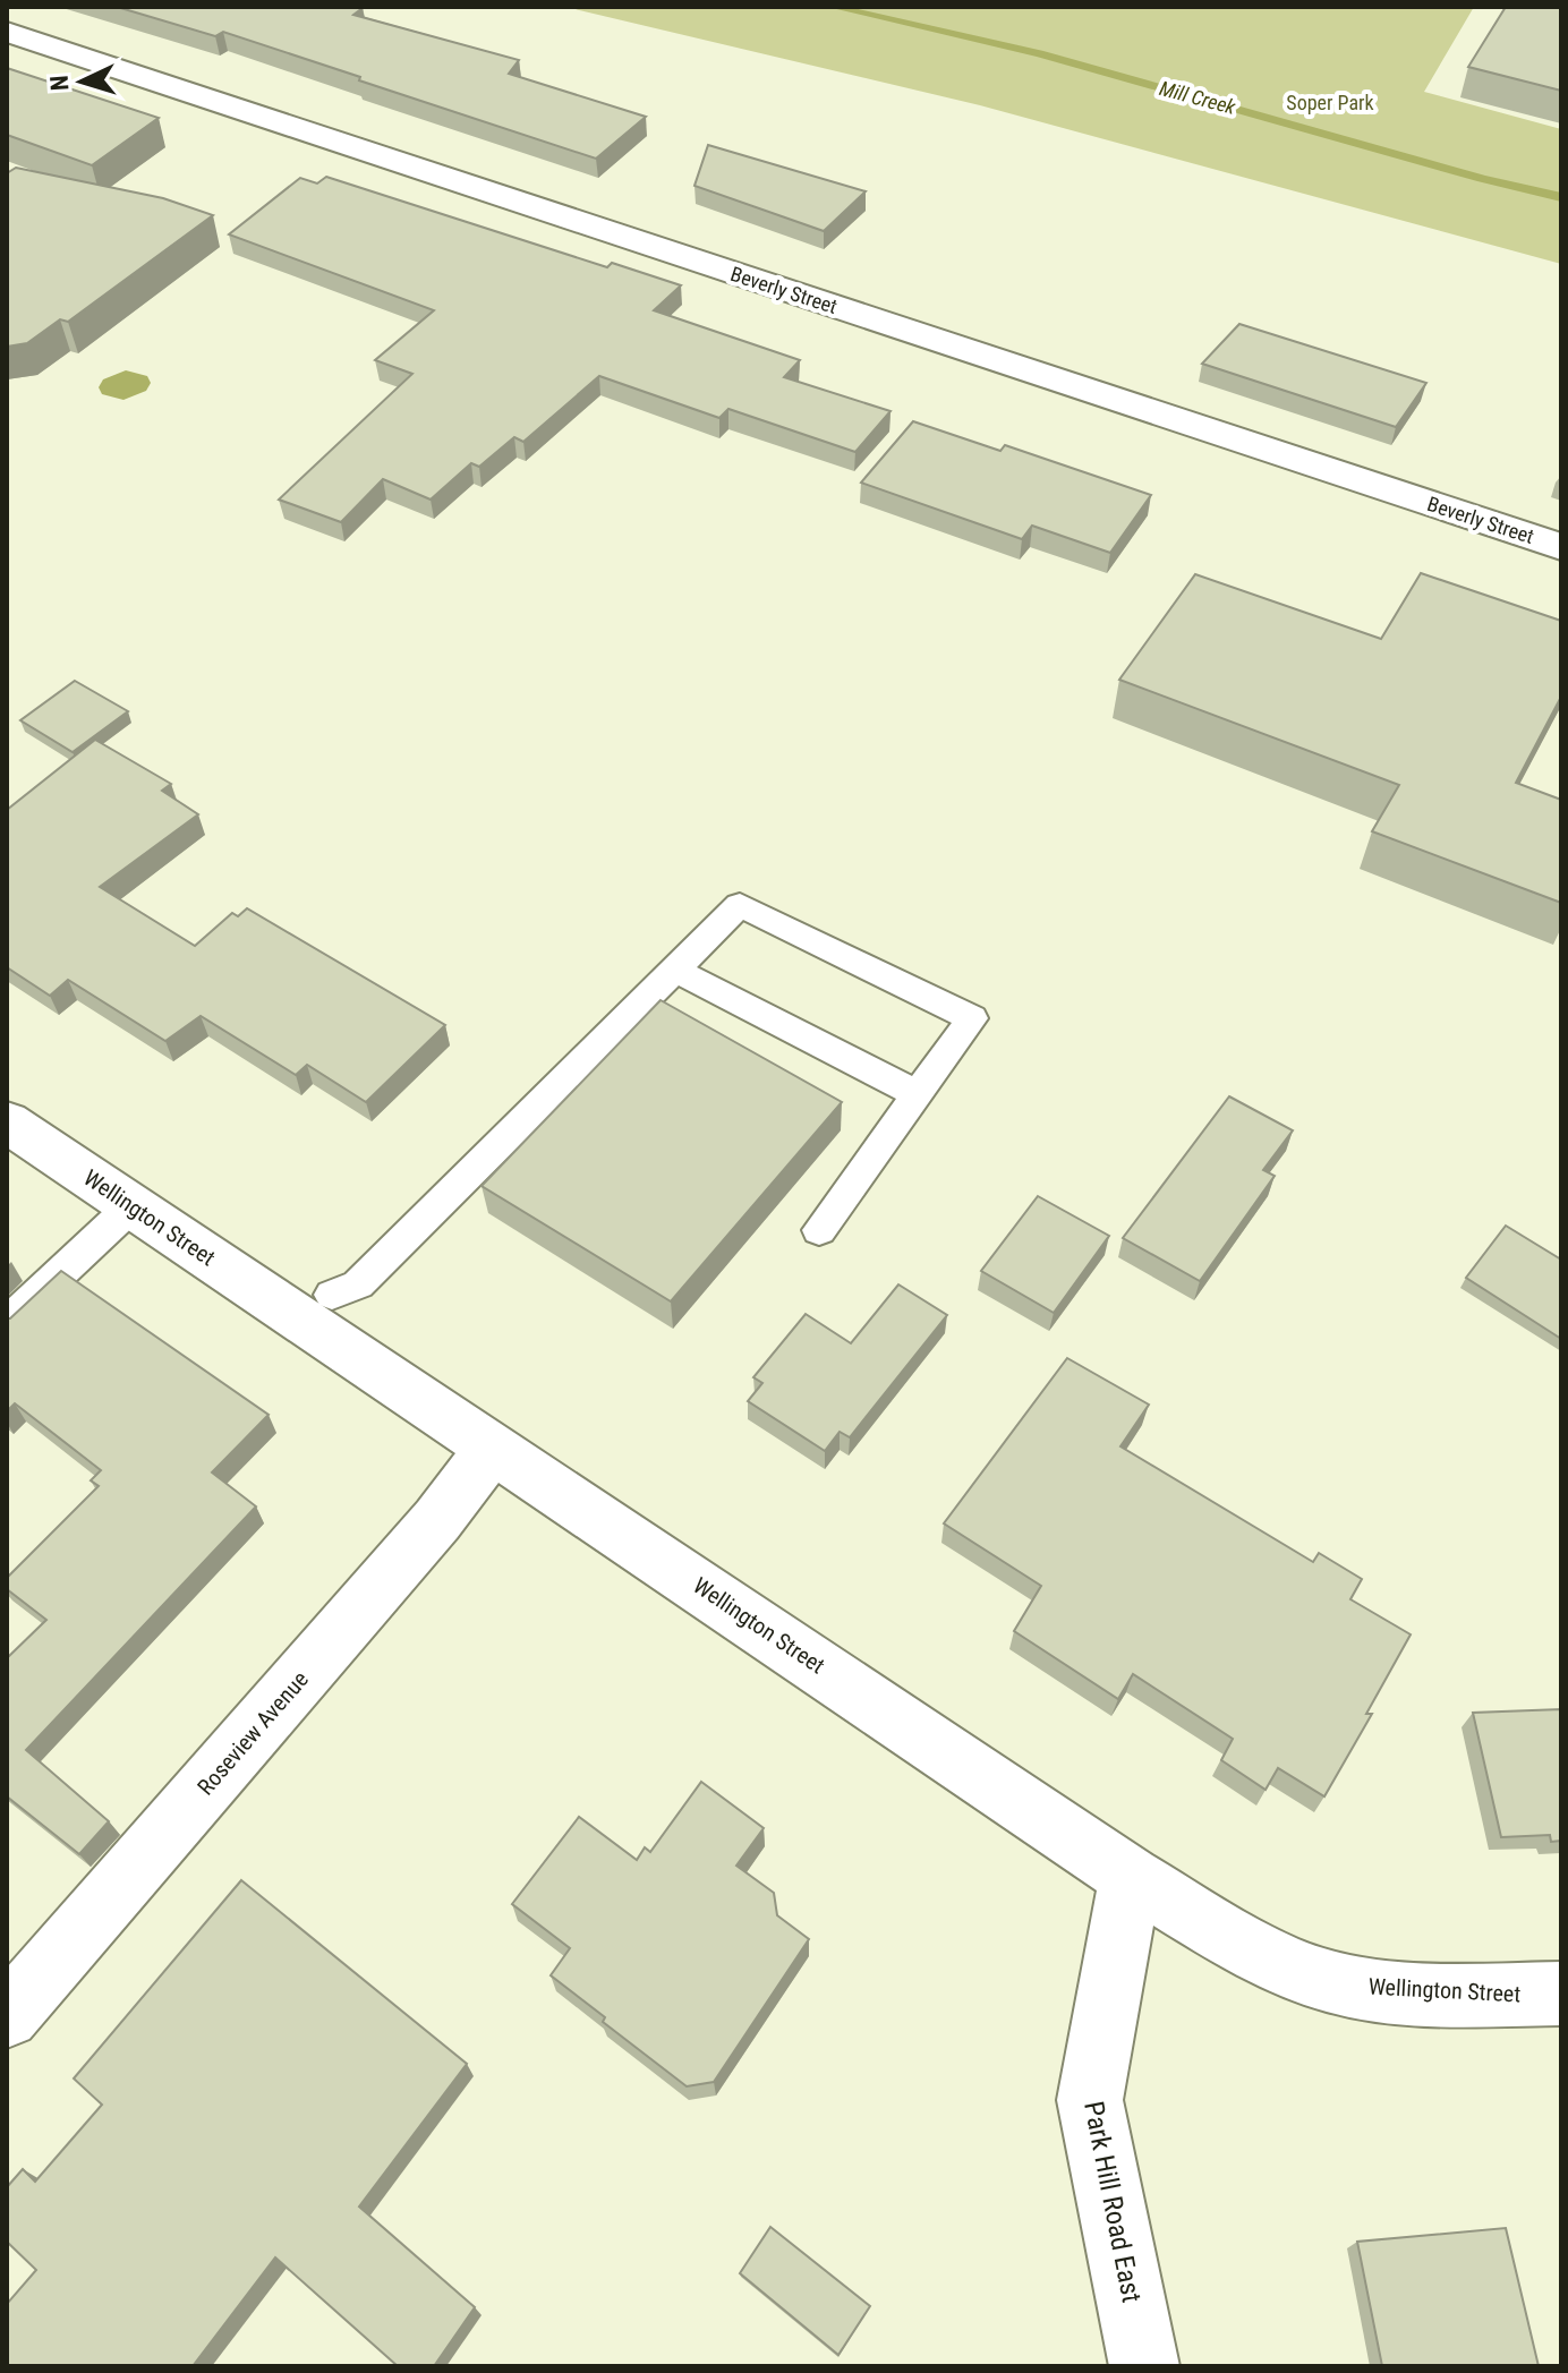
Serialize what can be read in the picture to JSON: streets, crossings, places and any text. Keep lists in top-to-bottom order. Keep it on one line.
{"streets":{"street":["Beverly Street","Wellington Street","Roseview Avenue","Park Hill Road East"]},"crossings":[["Wellington Street","Roseview Avenue"],["Wellington Street","Park Hill Road East"]],"water":["Mill Creek"],"parks":["Soper Park"],"north":"left"}
